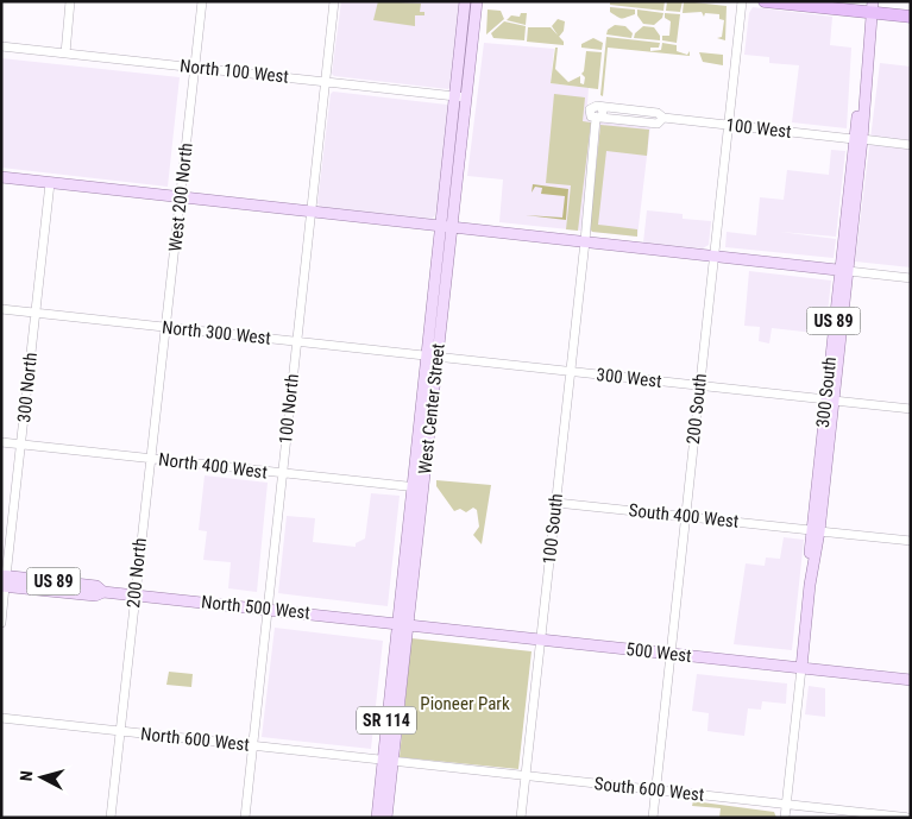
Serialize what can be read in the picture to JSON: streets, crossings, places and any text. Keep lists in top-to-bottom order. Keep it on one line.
{"streets":{"main road":["US 89","300 South","West Center Street","North 500 West","500 West","SR 114"],"street":["North 100 West","100 West","West 200 North","North 300 West","300 West","300 North","100 North","200 South","North 400 West","South 400 West","100 South","200 North","North 600 West","South 600 West"]},"crossings":[["North 100 West","West 200 North"],["North 100 West","100 North"],["North 100 West","West Center Street"],["100 West","300 South"],["100 West","200 South"],["West 200 North","North 300 West"],["West 200 North","200 North"],["North 300 West","300 West"],["North 300 West","300 North"],["North 300 West","100 North"],["North 300 West","West Center Street"],["North 300 West","200 North"],["300 West","300 South"],["300 West","West Center Street"],["300 West","200 South"],["300 West","100 South"],["300 North","North 400 West"],["300 North","North 500 West"],["300 South","South 400 West"],["300 South","500 West"],["300 South","South 600 West"],["100 North","North 400 West"],["100 North","North 500 West"],["100 North","North 600 West"],["West Center Street","North 400 West"],["West Center Street","North 500 West"],["West Center Street","500 West"],["West Center Street","North 600 West"],["West Center Street","South 600 West"],["200 South","South 400 West"],["200 South","500 West"],["200 South","South 600 West"],["North 400 West","200 North"],["South 400 West","100 South"],["100 South","500 West"],["100 South","South 600 West"],["200 North","North 500 West"],["200 North","North 600 West"],["North 500 West","500 West"],["North 600 West","South 600 West"]],"parks":["Pioneer Park"],"north":"left"}
